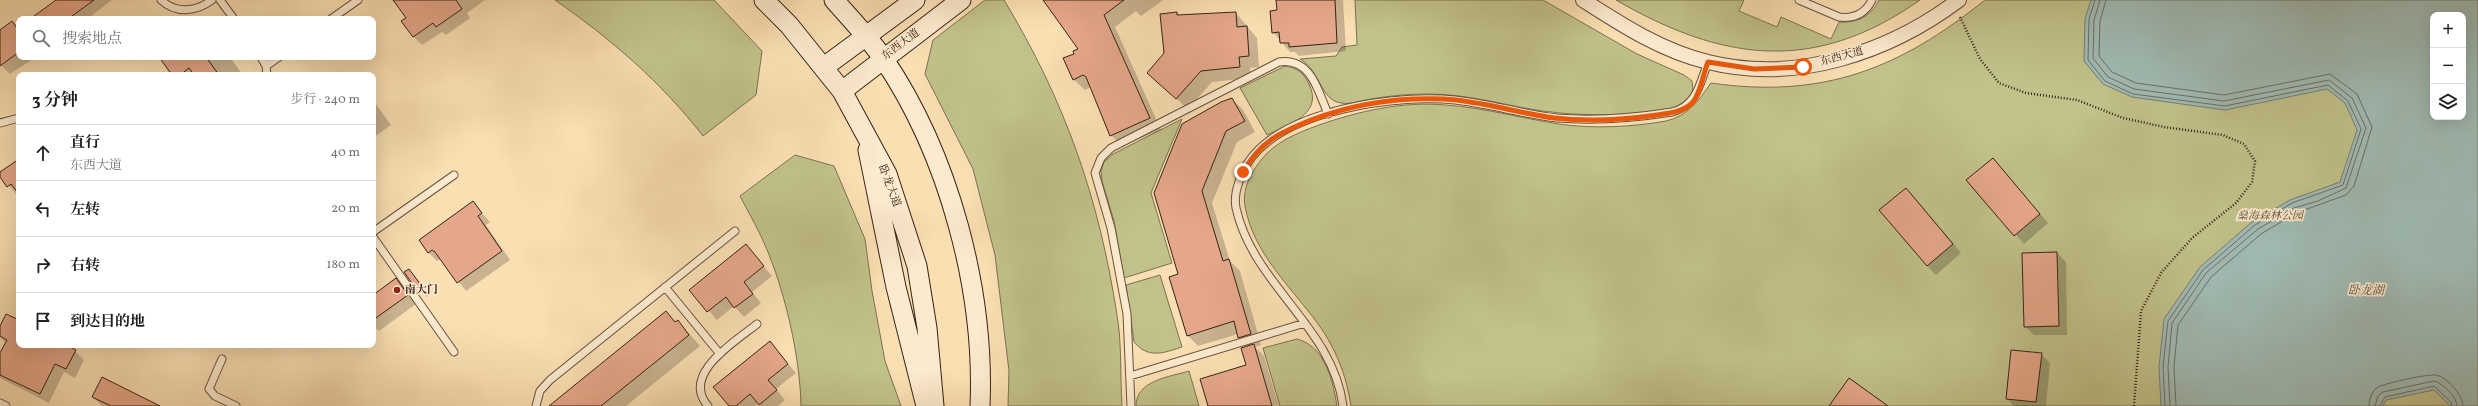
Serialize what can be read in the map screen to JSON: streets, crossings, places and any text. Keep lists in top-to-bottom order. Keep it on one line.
{"streets":{"main road":["东西大道","卧龙大道"]},"crossings":[["东西大道","卧龙大道"]],"water":["卧龙湖"],"parks":["燊海森林公园"],"places":["南大门"],"page":{"map_buttons":["+","−"],"search":"搜索地点","heading":["3 分钟","步行 · 240 m"],"list":[["直行","东西大道","40 m"],["左转","20 m"],["右转","180 m"],"到达目的地"]}}
